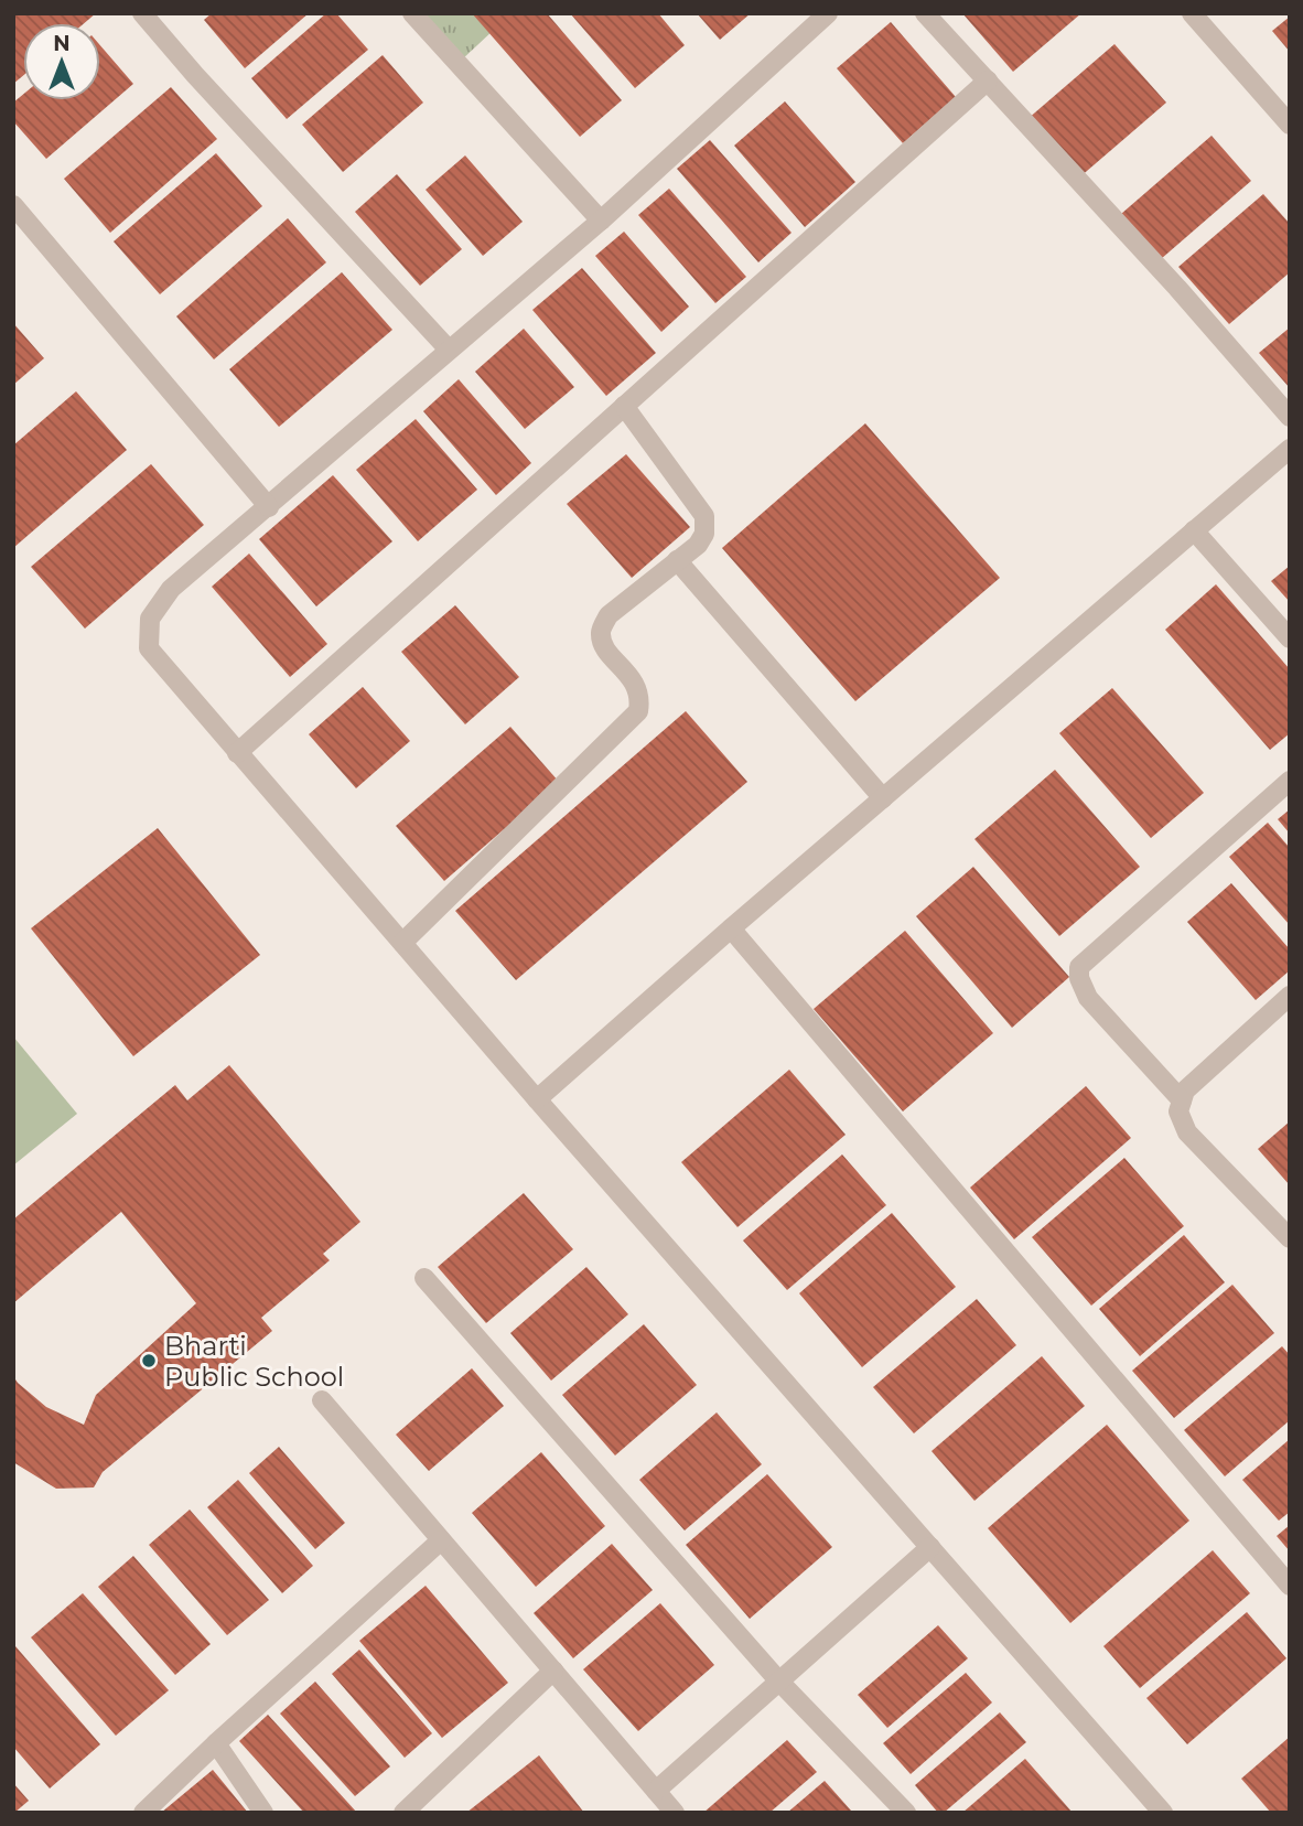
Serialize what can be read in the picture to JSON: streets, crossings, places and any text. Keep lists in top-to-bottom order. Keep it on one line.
{"places":["Bharti Public School"],"north":"top"}
